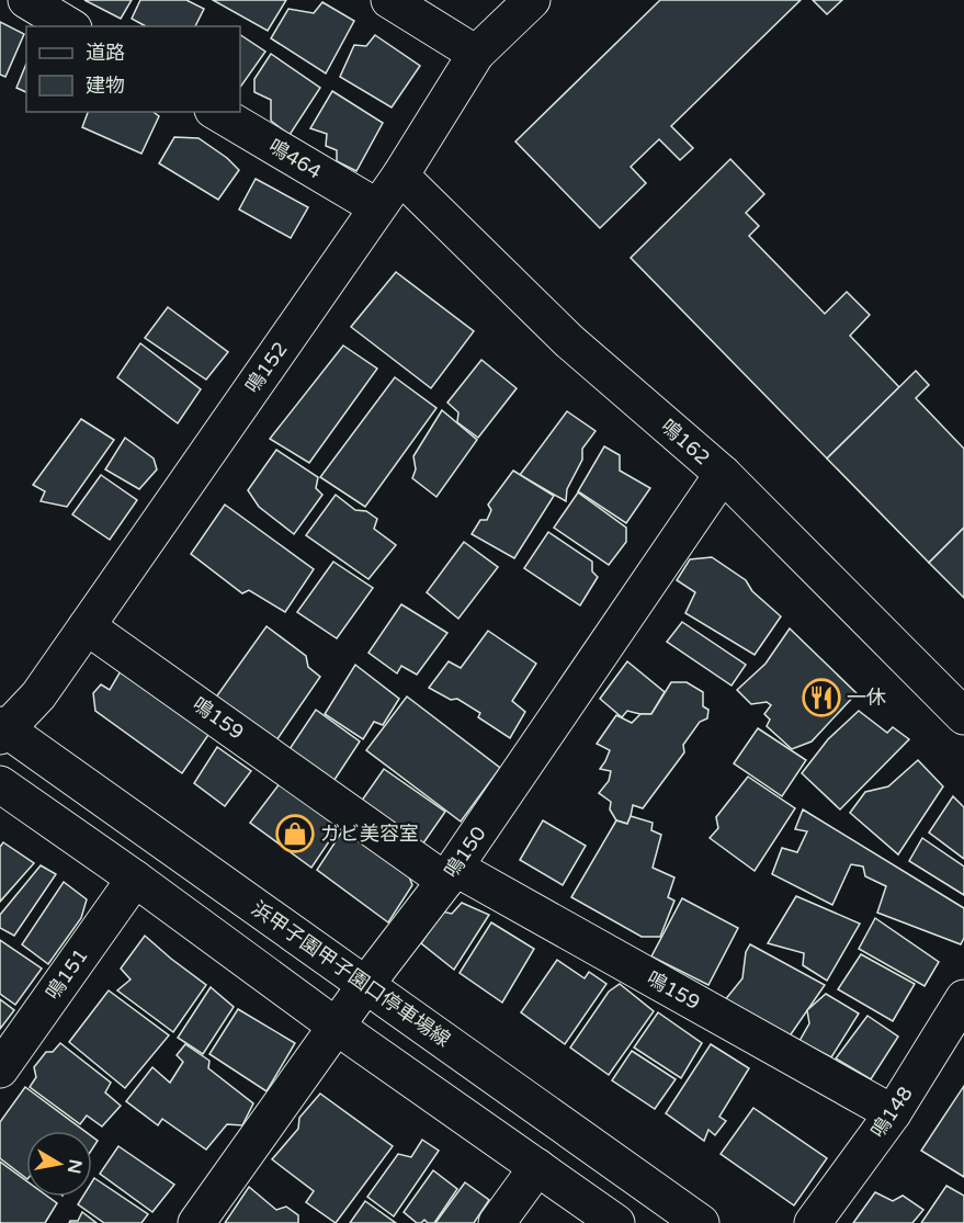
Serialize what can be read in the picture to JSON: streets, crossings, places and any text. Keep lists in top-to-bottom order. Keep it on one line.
{"streets":{"street":["鳴464","鳴152","鳴162","鳴159","鳴150","鳴151","浜甲子園甲子園口停車場線","鳴148"]},"crossings":[["鳴464","鳴152"],["鳴152","鳴162"],["鳴152","鳴159"],["鳴152","浜甲子園甲子園口停車場線"],["鳴162","鳴150"],["鳴159","鳴150"],["鳴159","鳴148"],["鳴150","浜甲子園甲子園口停車場線"]],"places":{"restaurant":["一休"],"shop":["ガビ美容室"]},"legend":["道路","建物"],"north":"right"}
